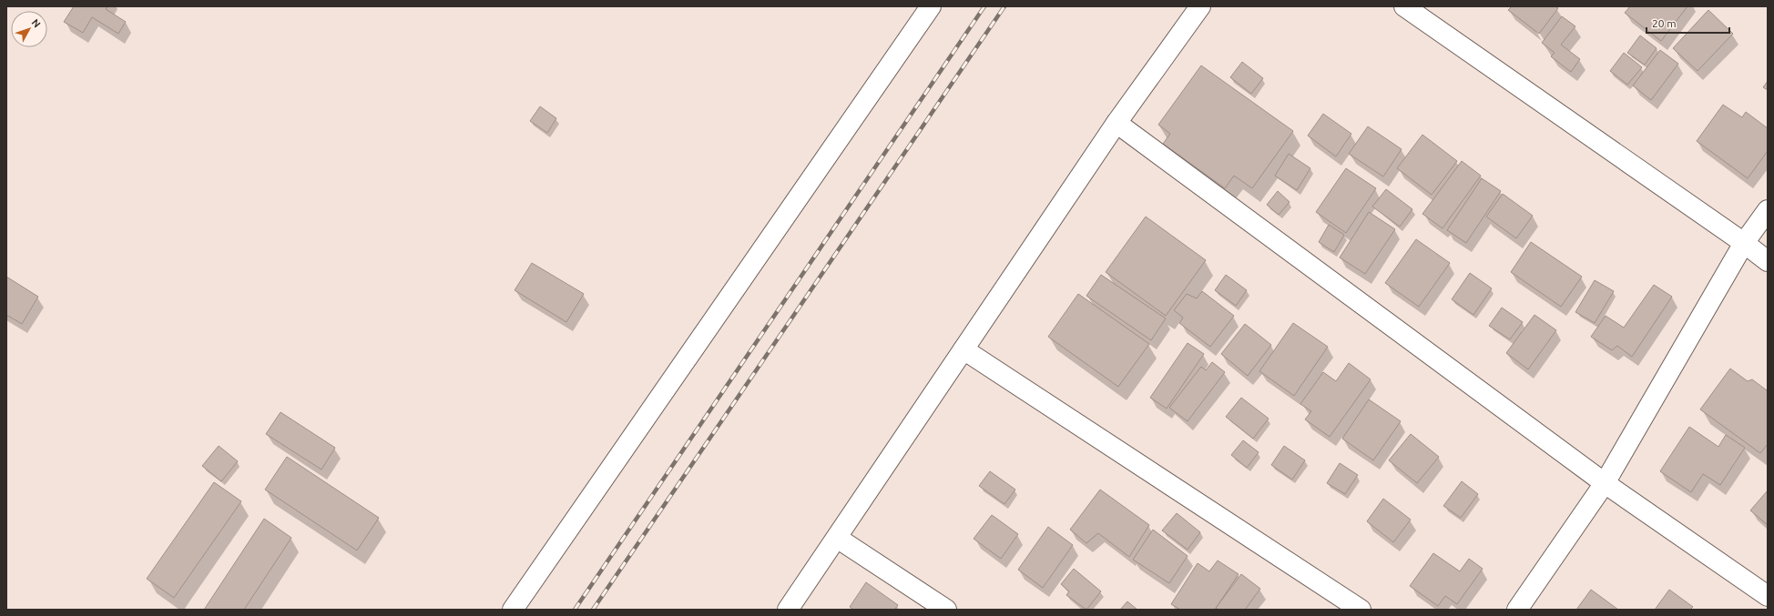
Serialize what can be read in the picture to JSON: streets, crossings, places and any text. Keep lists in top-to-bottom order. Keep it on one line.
{"scale_bar":"20 m","north":"top right"}
